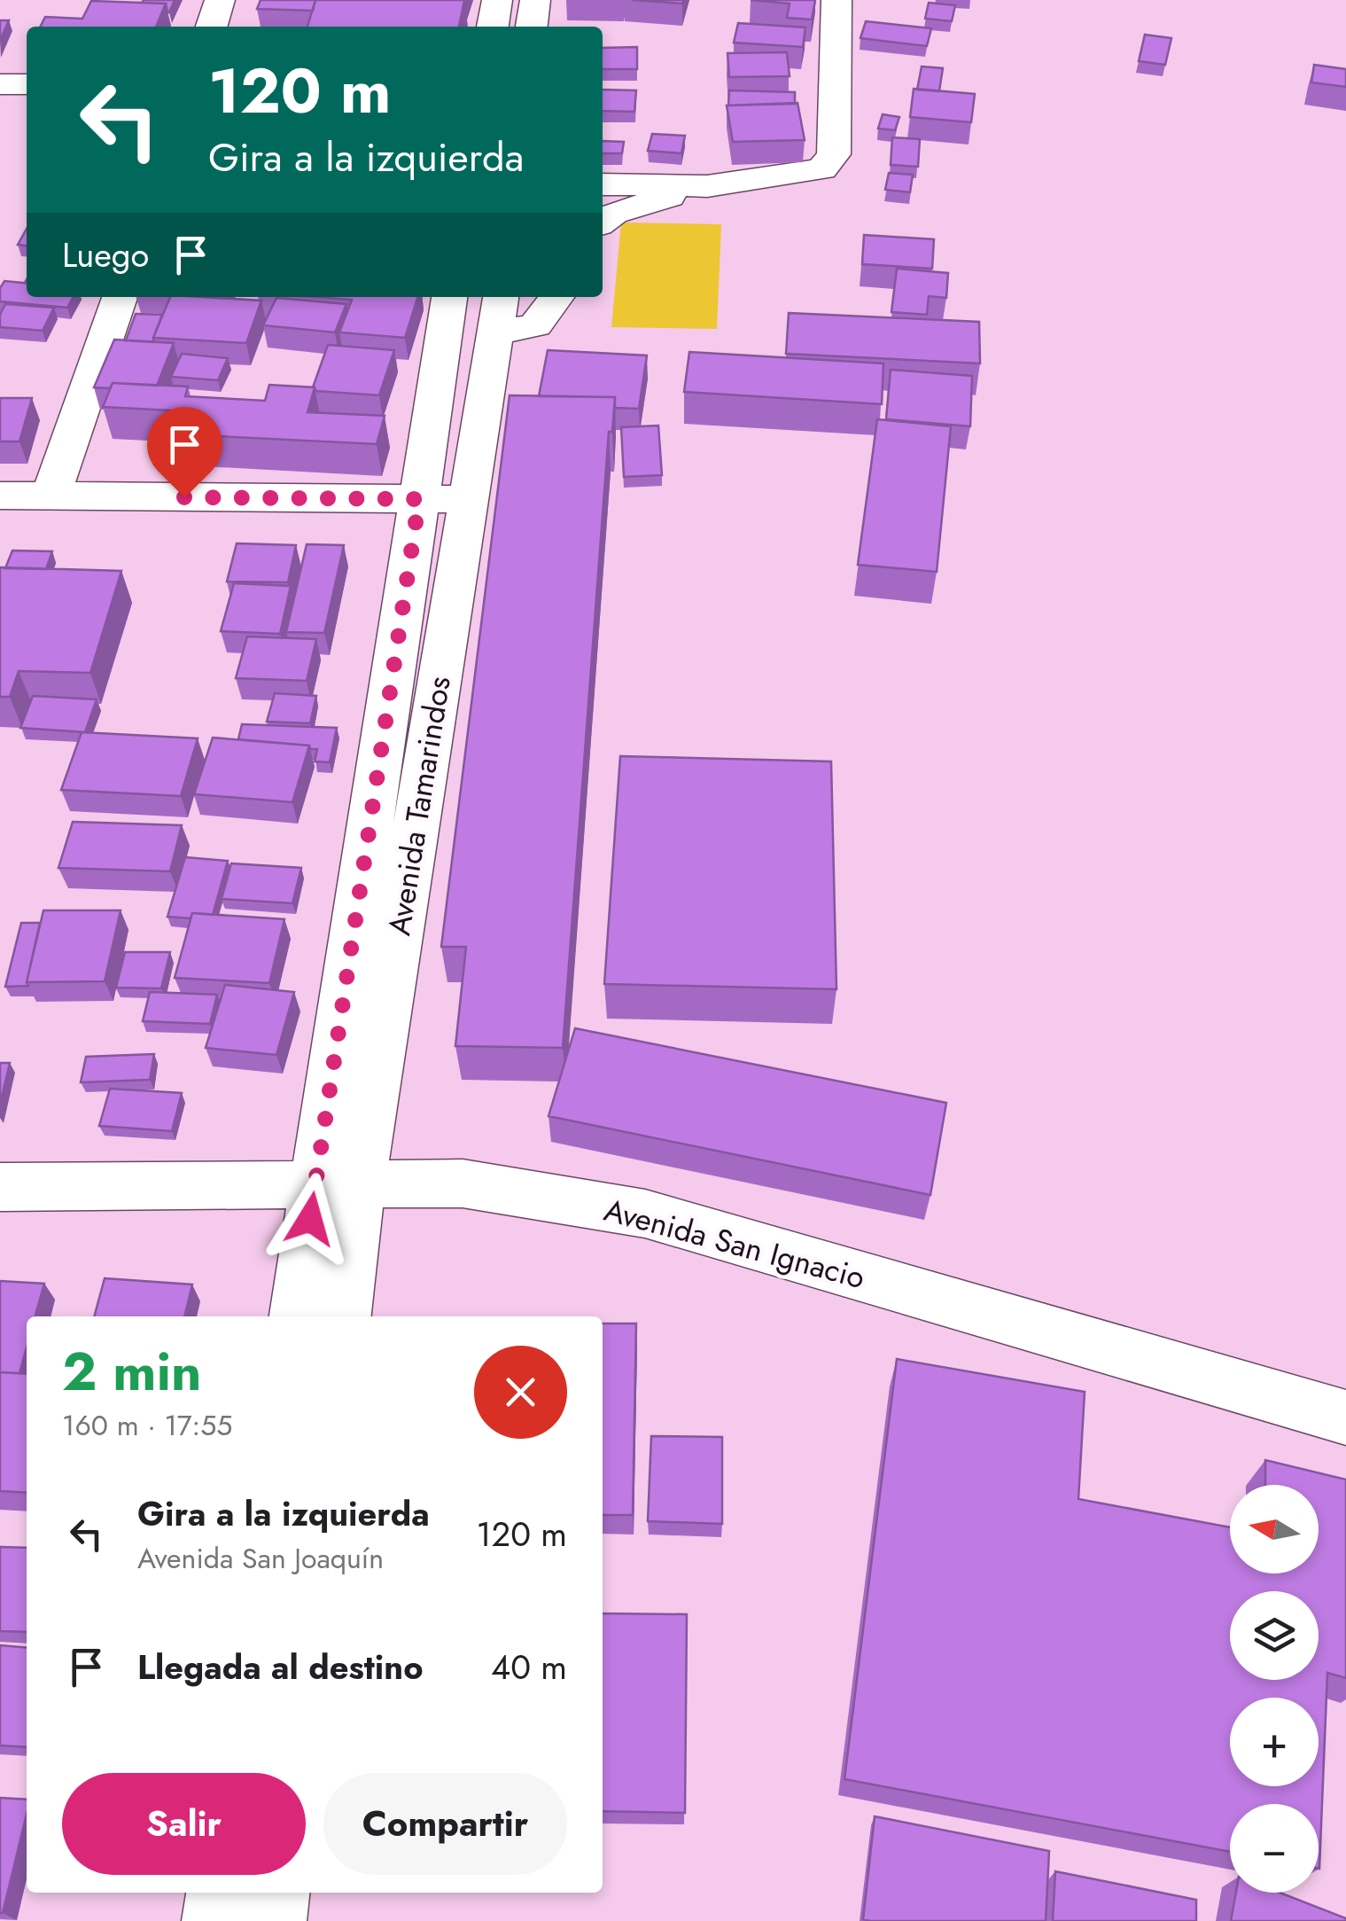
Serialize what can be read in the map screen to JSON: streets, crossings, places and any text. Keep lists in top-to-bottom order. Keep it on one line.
{"streets":{"street":["Avenida Tamarindos","Avenida San Ignacio"]},"crossings":[["Avenida Tamarindos","Avenida San Ignacio"]],"north":"left","page":{"turn":["120 m","Gira a la izquierda"],"then":"Luego","heading":["2 min","160 m · 17:55"],"list":[{"name":"Gira a la izquierda","note":"Avenida San Joaquín","value":"120 m"},{"name":"Llegada al destino","value":"40 m"}],"map_buttons":["+","−"],"buttons":["Salir","Compartir"]}}
